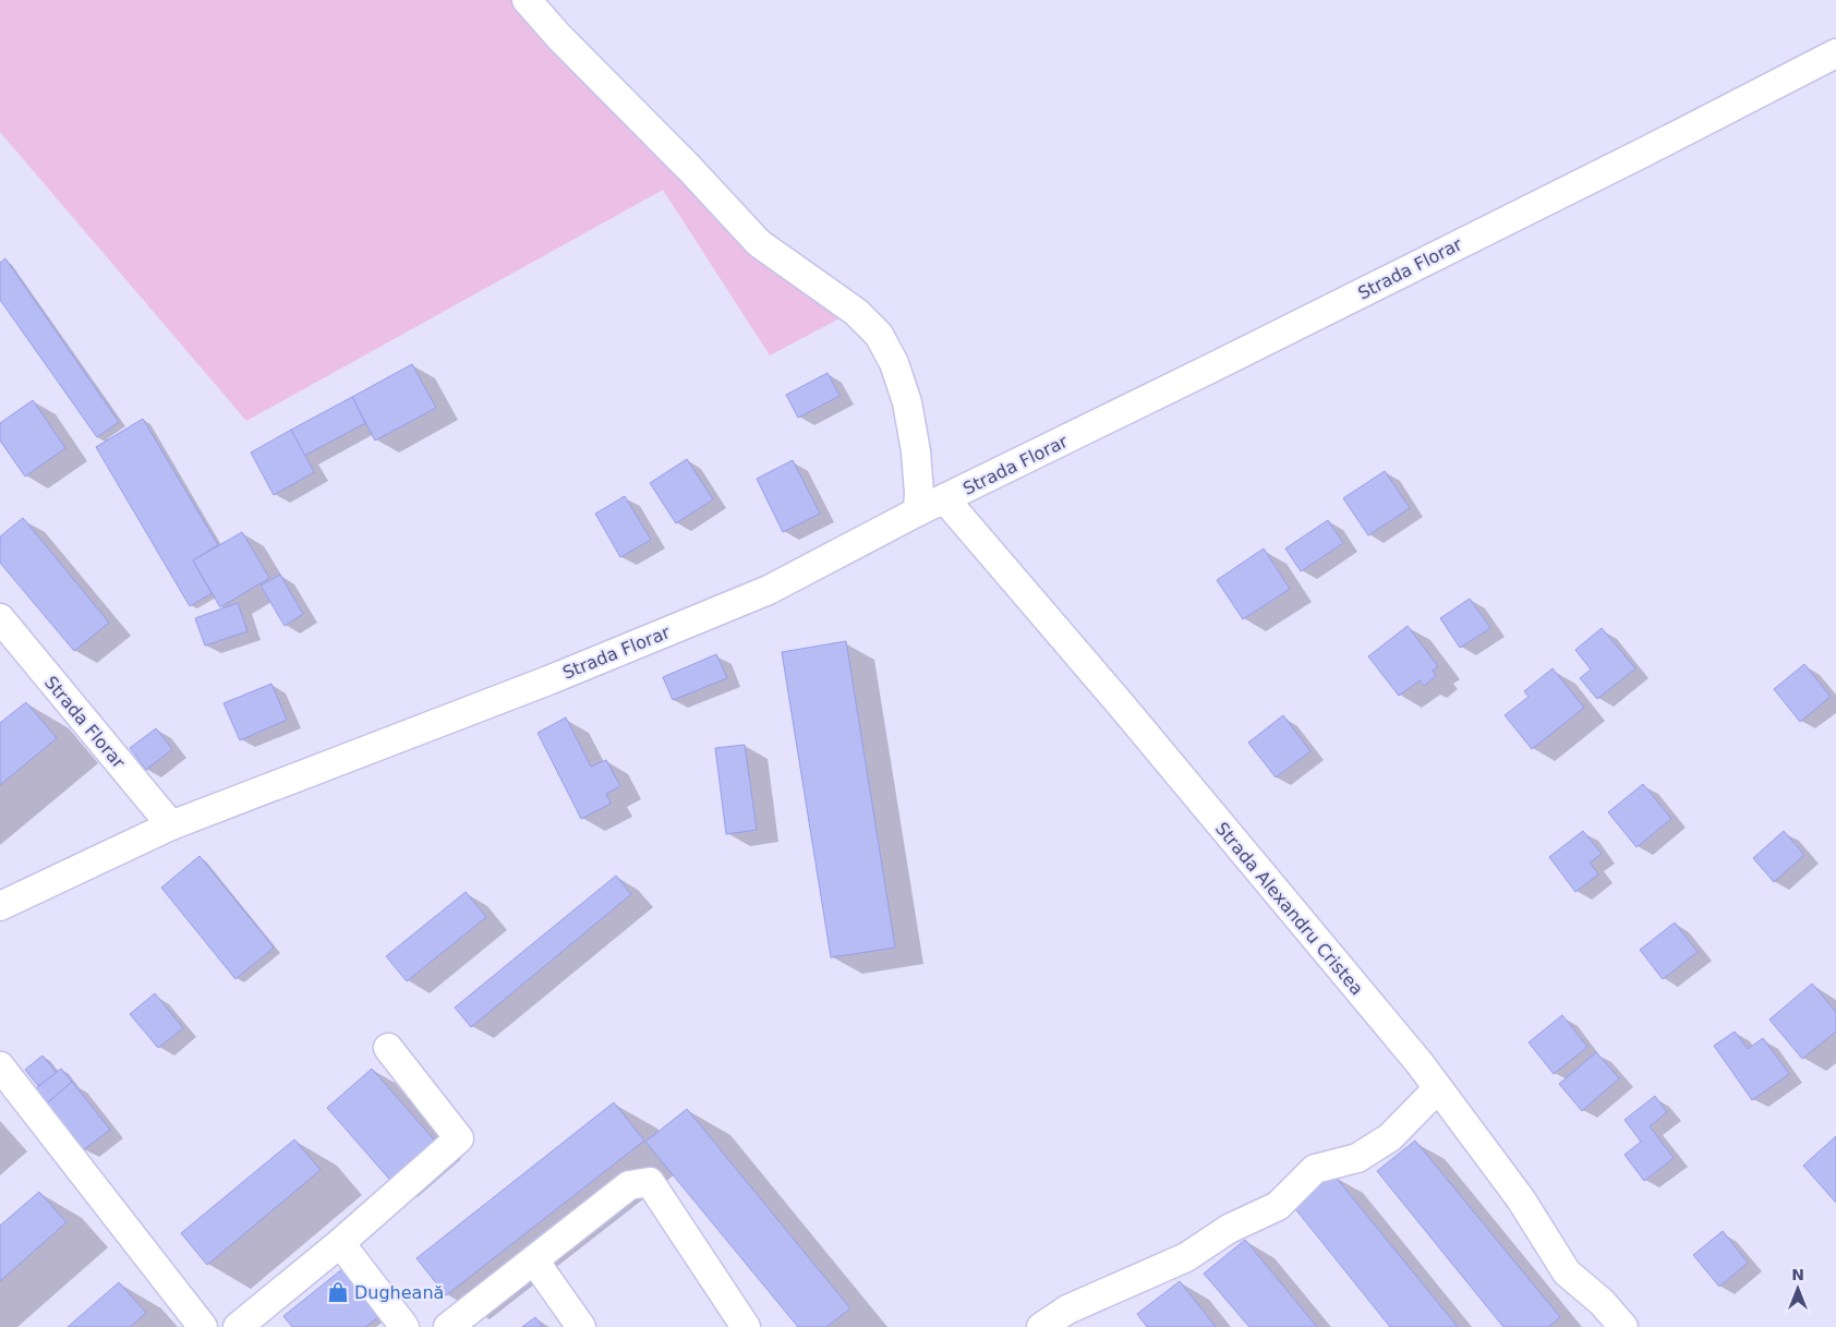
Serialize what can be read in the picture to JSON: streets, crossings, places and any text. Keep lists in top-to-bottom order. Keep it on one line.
{"streets":{"street":["Strada Florar","Strada Alexandru Cristea"]},"crossings":[["Strada Florar","Strada Alexandru Cristea"]],"places":{"shop":["Dugheană"]},"north":"top"}
